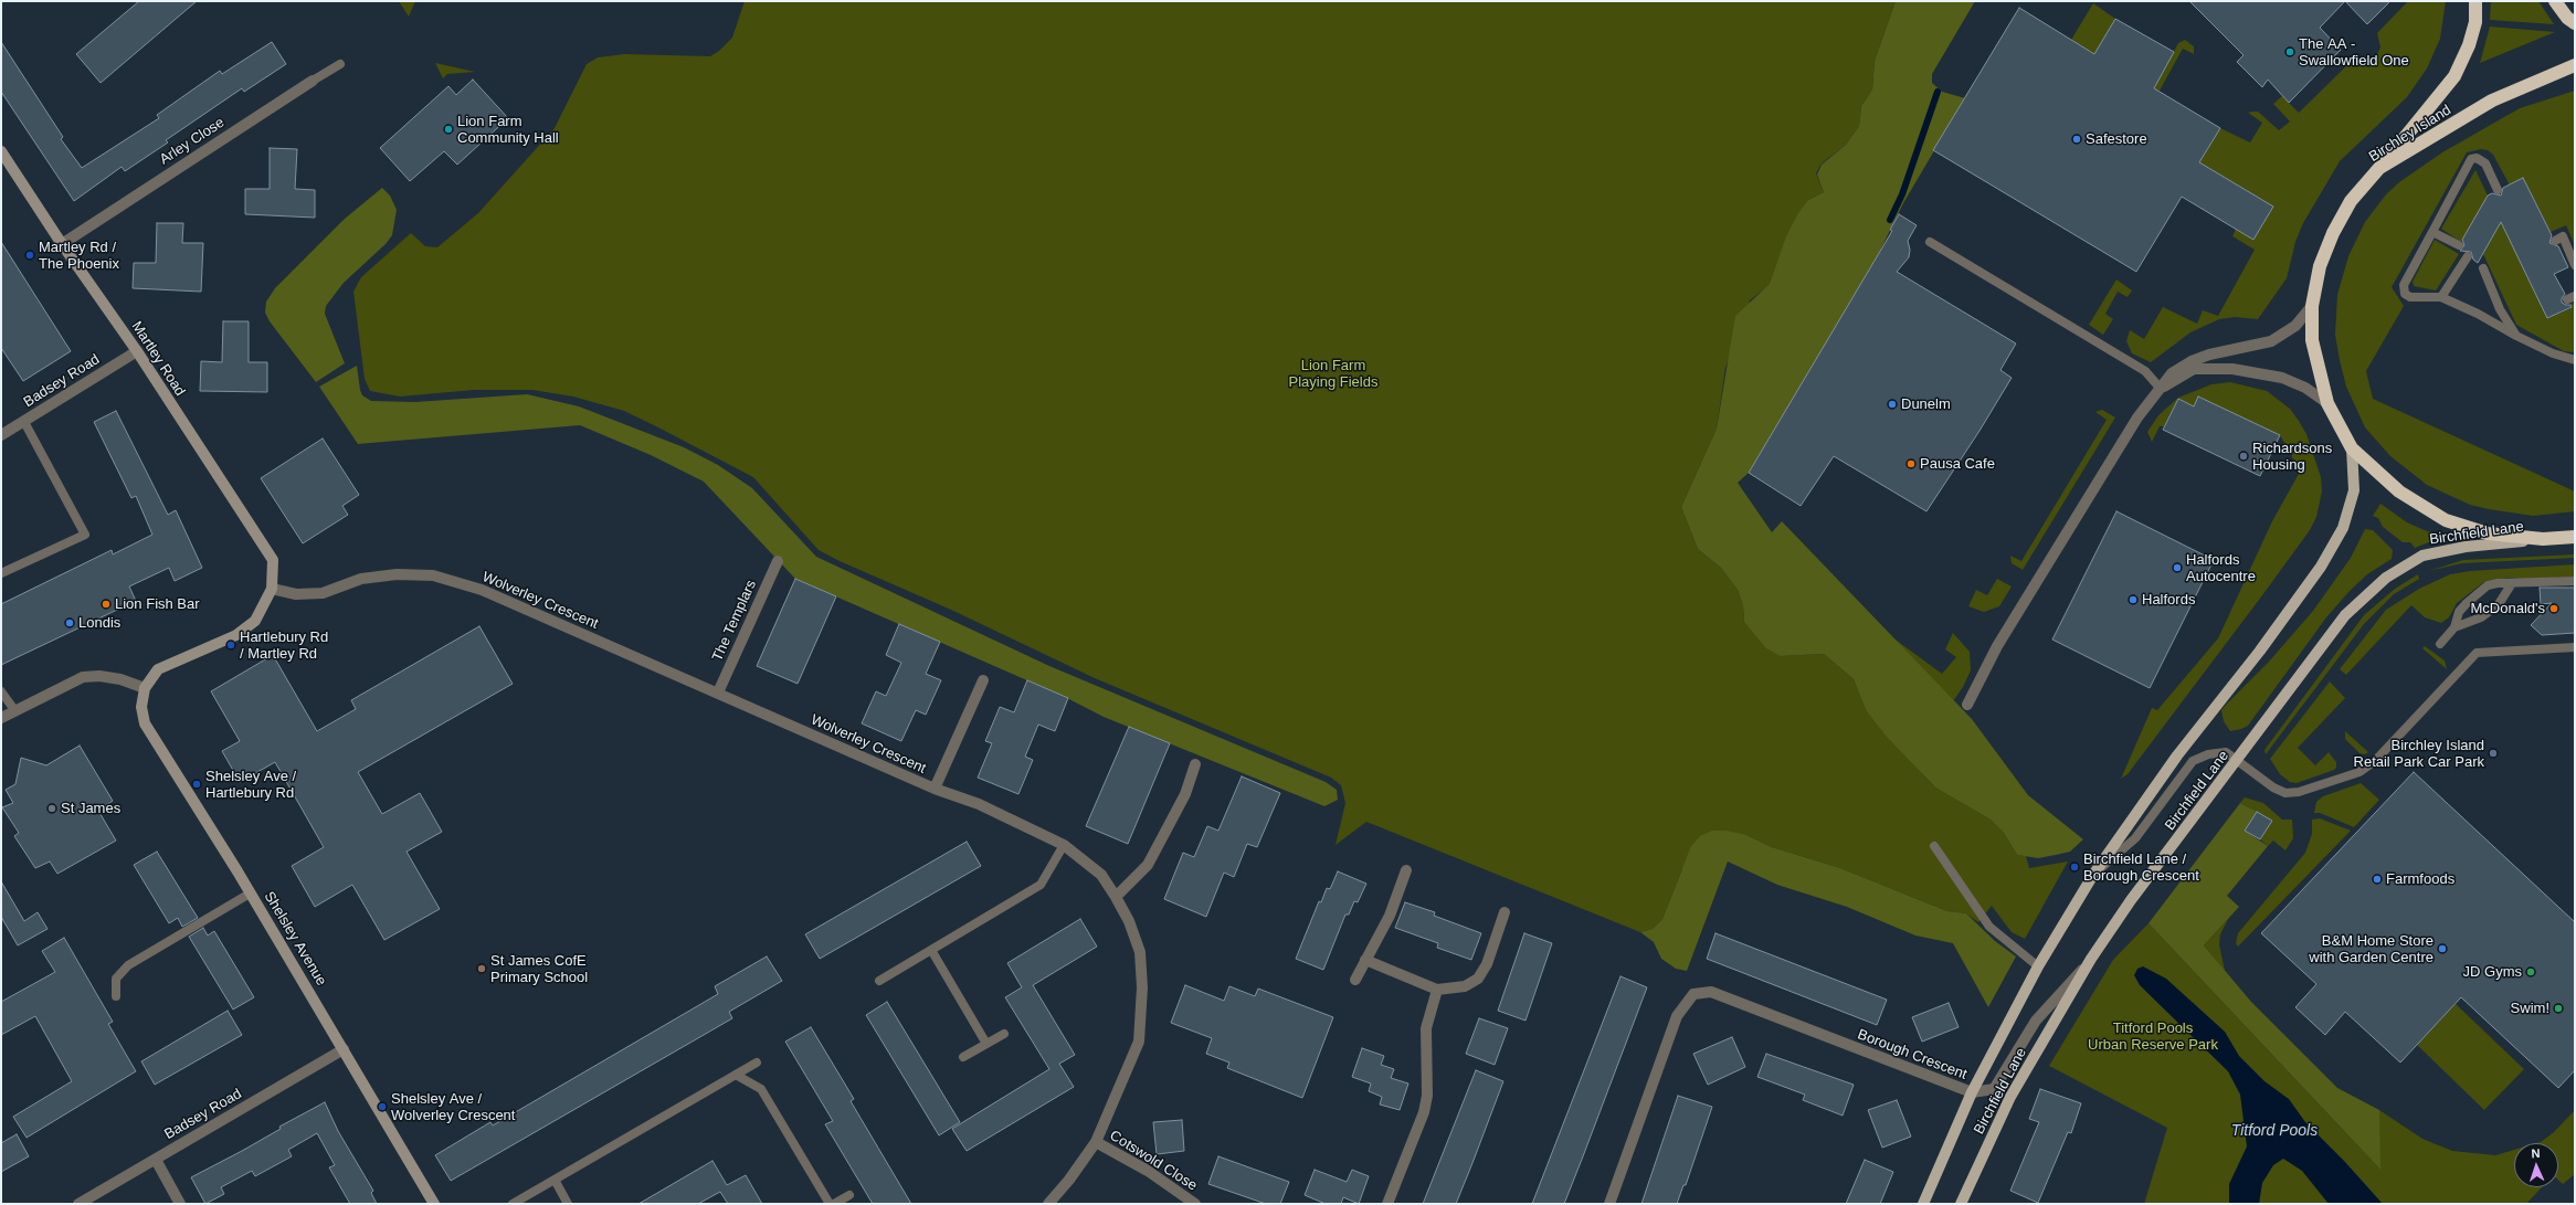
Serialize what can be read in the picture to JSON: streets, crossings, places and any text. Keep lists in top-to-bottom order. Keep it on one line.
{"streets":{"highway":["Birchley Island"],"main road":["Birchfield Lane"],"street":["Arley Close","Martley Road","Badsey Road","Wolverley Crescent","The Templars","Shelsley Avenue","Borough Crescent","Cotswold Close"]},"crossings":[["Birchley Island","Birchfield Lane"],["Arley Close","Martley Road"],["Martley Road","Badsey Road"],["Martley Road","Wolverley Crescent"],["Badsey Road","Shelsley Avenue"],["Birchfield Lane","Borough Crescent"],["Wolverley Crescent","The Templars"],["Wolverley Crescent","Cotswold Close"]],"water":["Titford Pools"],"parks":["Lion Farm Playing Fields","Titford Pools Urban Reserve Park"],"places":["The AA - Swallowfield One","Lion Farm Community Hall","Safestore","Martley Rd / The Phoenix","Dunelm","Richardsons Housing","Pausa Cafe","Halfords Autocentre","Halfords","Lion Fish Bar","McDonald's","Londis","Hartlebury Rd / Martley Rd","Birchley Island Retail Park Car Park","Shelsley Ave / Hartlebury Rd","St James","Birchfield Lane / Borough Crescent","Farmfoods","B&M Home Store with Garden Centre","St James CofE Primary School","JD Gyms","Swim!","Shelsley Ave / Wolverley Crescent"],"north":"top"}
